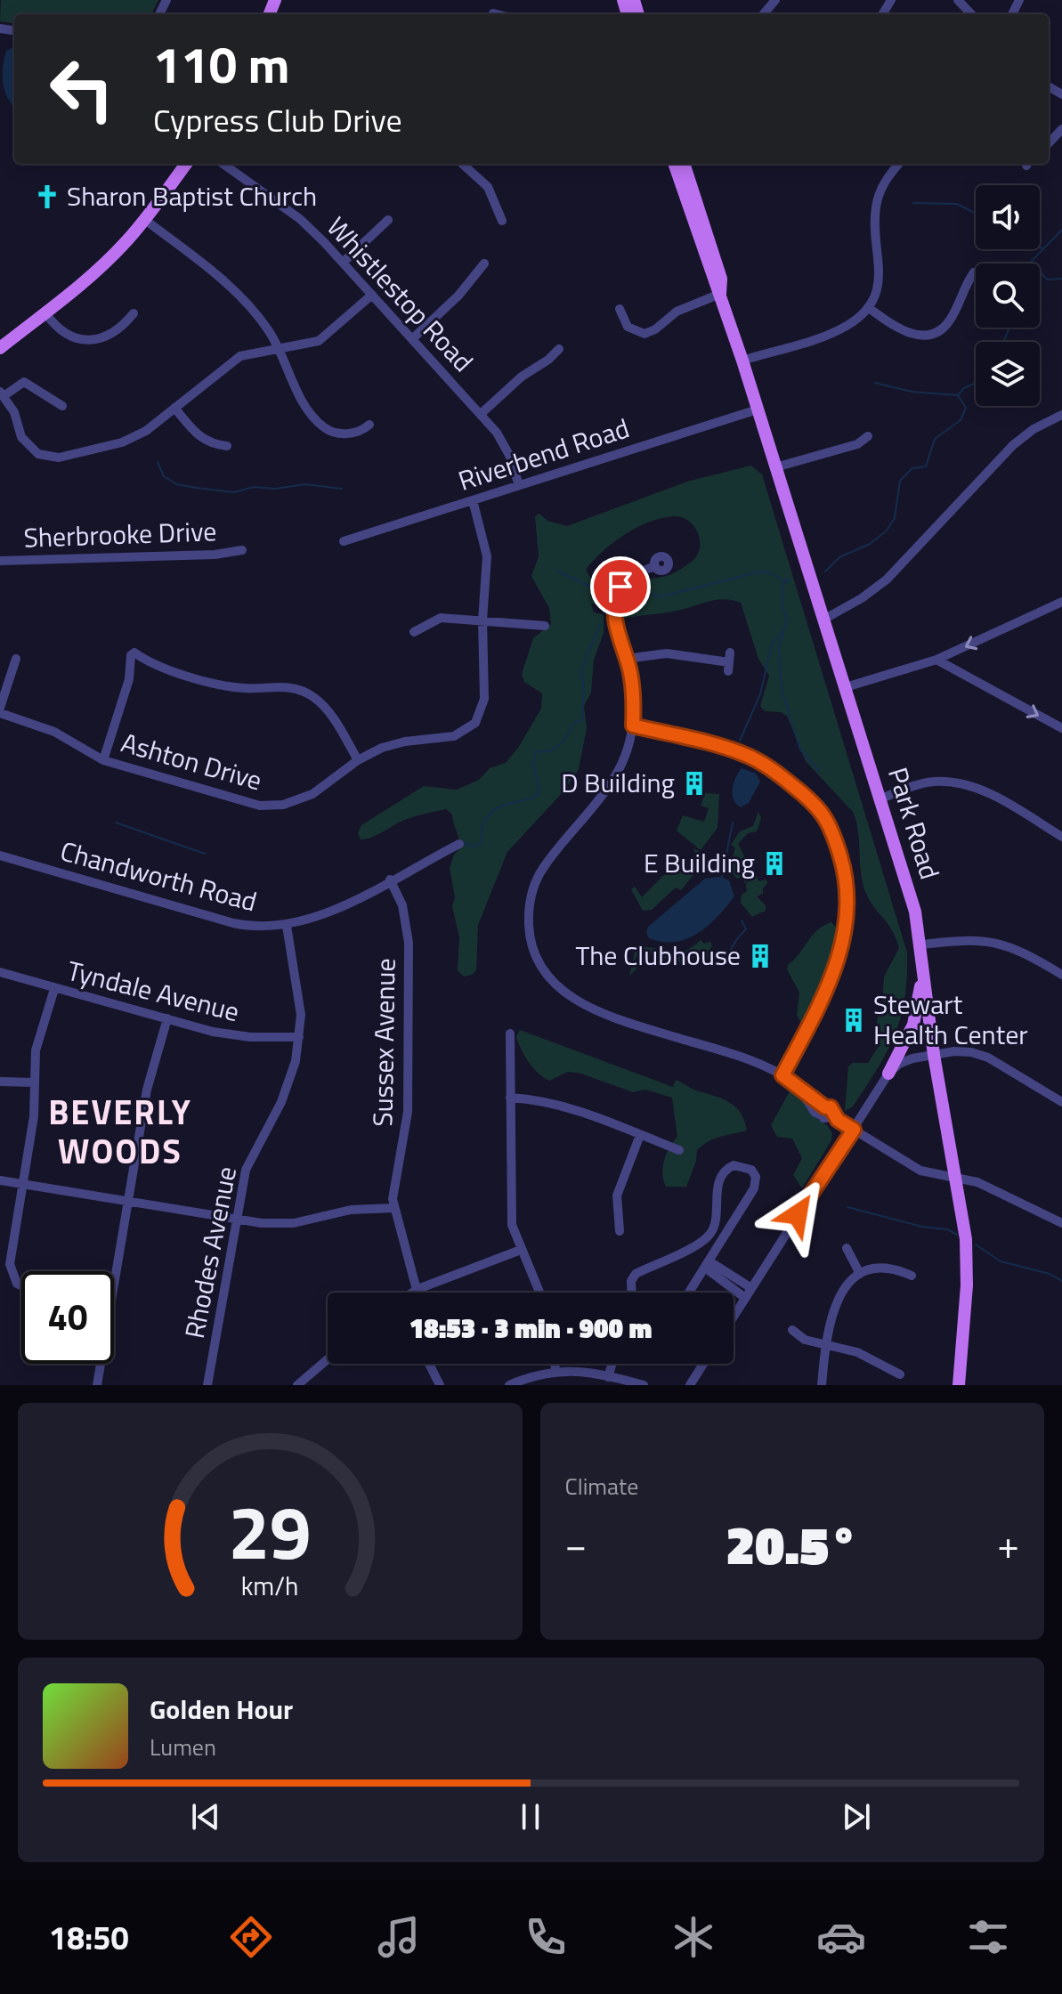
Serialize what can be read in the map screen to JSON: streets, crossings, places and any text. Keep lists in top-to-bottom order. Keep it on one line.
{"streets":{"main road":["Park Road"],"street":["Whistlestop Road","Riverbend Road","Sherbrooke Drive","Ashton Drive","Chandworth Road","Tyndale Avenue","Sussex Avenue","Rhodes Avenue"]},"crossings":[["Whistlestop Road","Riverbend Road"],["Riverbend Road","Ashton Drive"],["Riverbend Road","Park Road"],["Chandworth Road","Sussex Avenue"],["Chandworth Road","Rhodes Avenue"],["Tyndale Avenue","Rhodes Avenue"]],"districts":["BEVERLY WOODS"],"places":{"church":["Sharon Baptist Church"],"building":["D Building","E Building","The Clubhouse","Stewart Health Center"]},"page":{"turn":["110 m","Cypress Club Drive"],"limit":"40","trip":"18:53 · 3 min · 900 m","tile":"Climate","heat":["−","20.5°","+"],"song":["Golden Hour","Lumen"],"tabs":"18:50","gauge":["29","km/h"]}}
